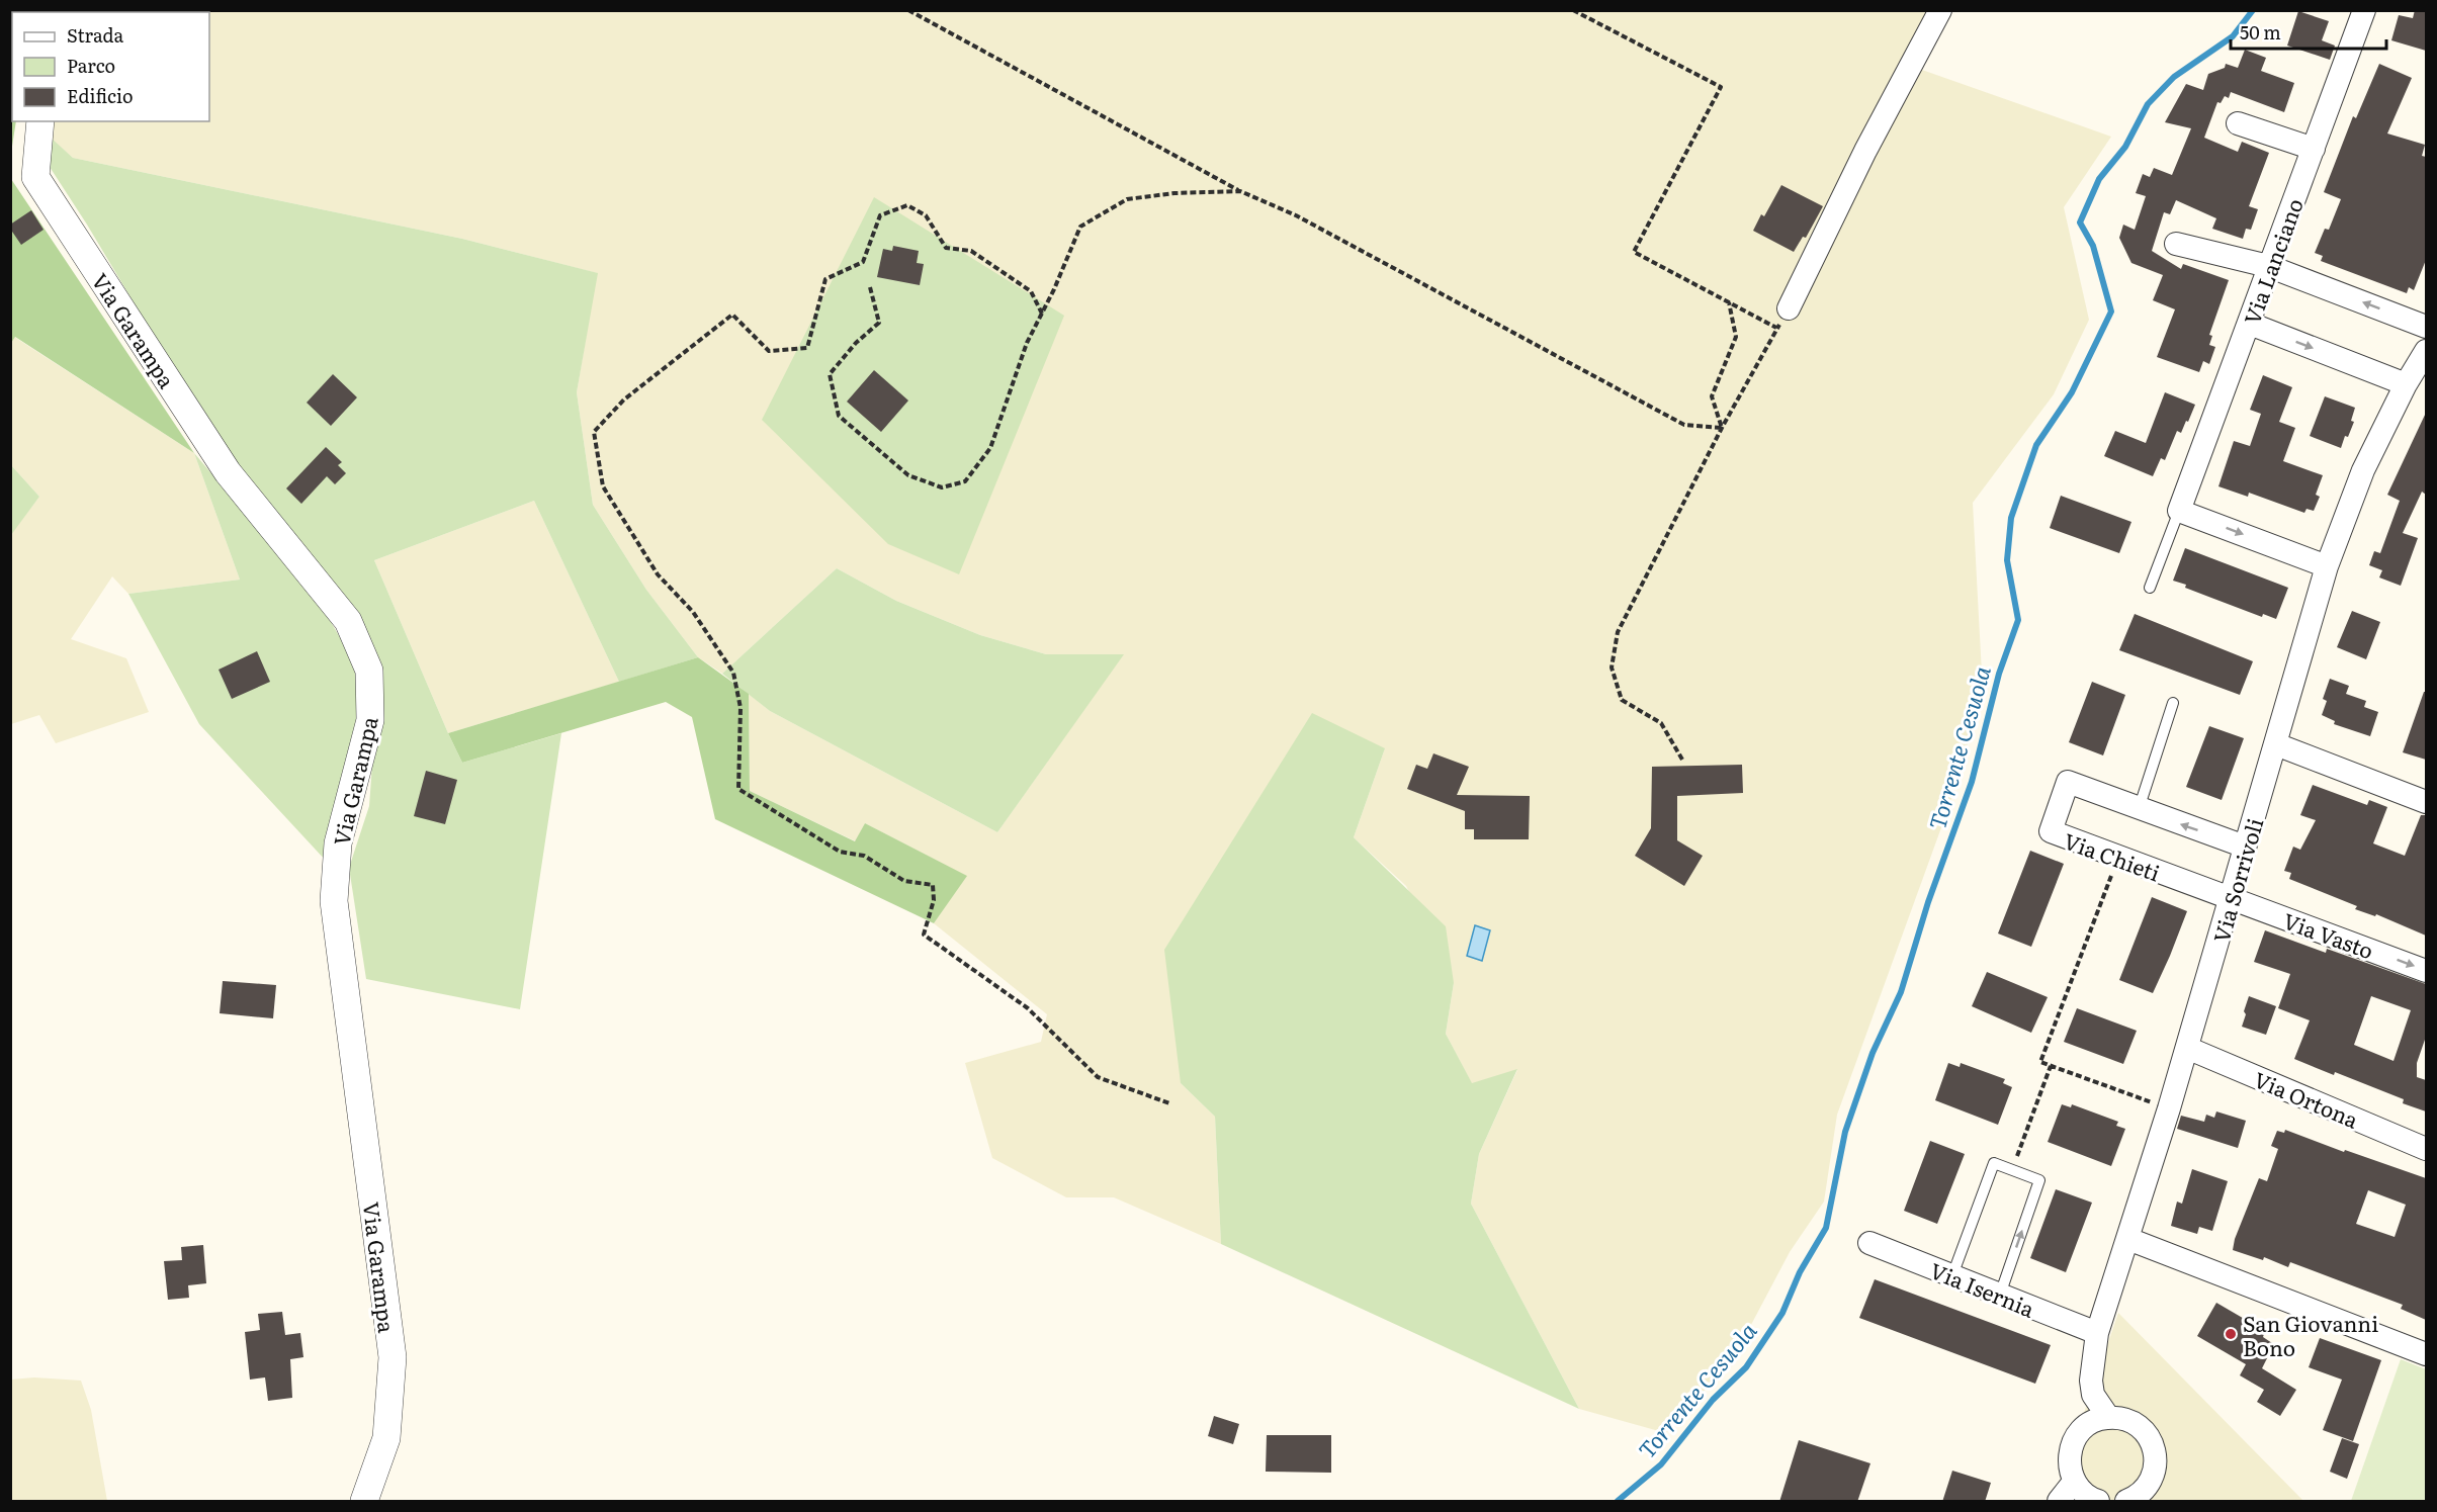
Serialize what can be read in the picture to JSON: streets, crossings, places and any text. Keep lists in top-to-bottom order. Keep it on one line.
{"streets":{"street":["Via Lanciano","Via Garampa","Via Chieti","Via Sorrivoli","Via Vasto","Via Ortona","Via Isernia"]},"crossings":[["Via Chieti","Via Sorrivoli"],["Via Chieti","Via Vasto"],["Via Sorrivoli","Via Vasto"],["Via Sorrivoli","Via Ortona"],["Via Sorrivoli","Via Isernia"]],"water":["Torrente Cesuola"],"places":["San Giovanni Bono"],"legend":["Strada","Parco","Edificio"],"scale_bar":"50 m"}
